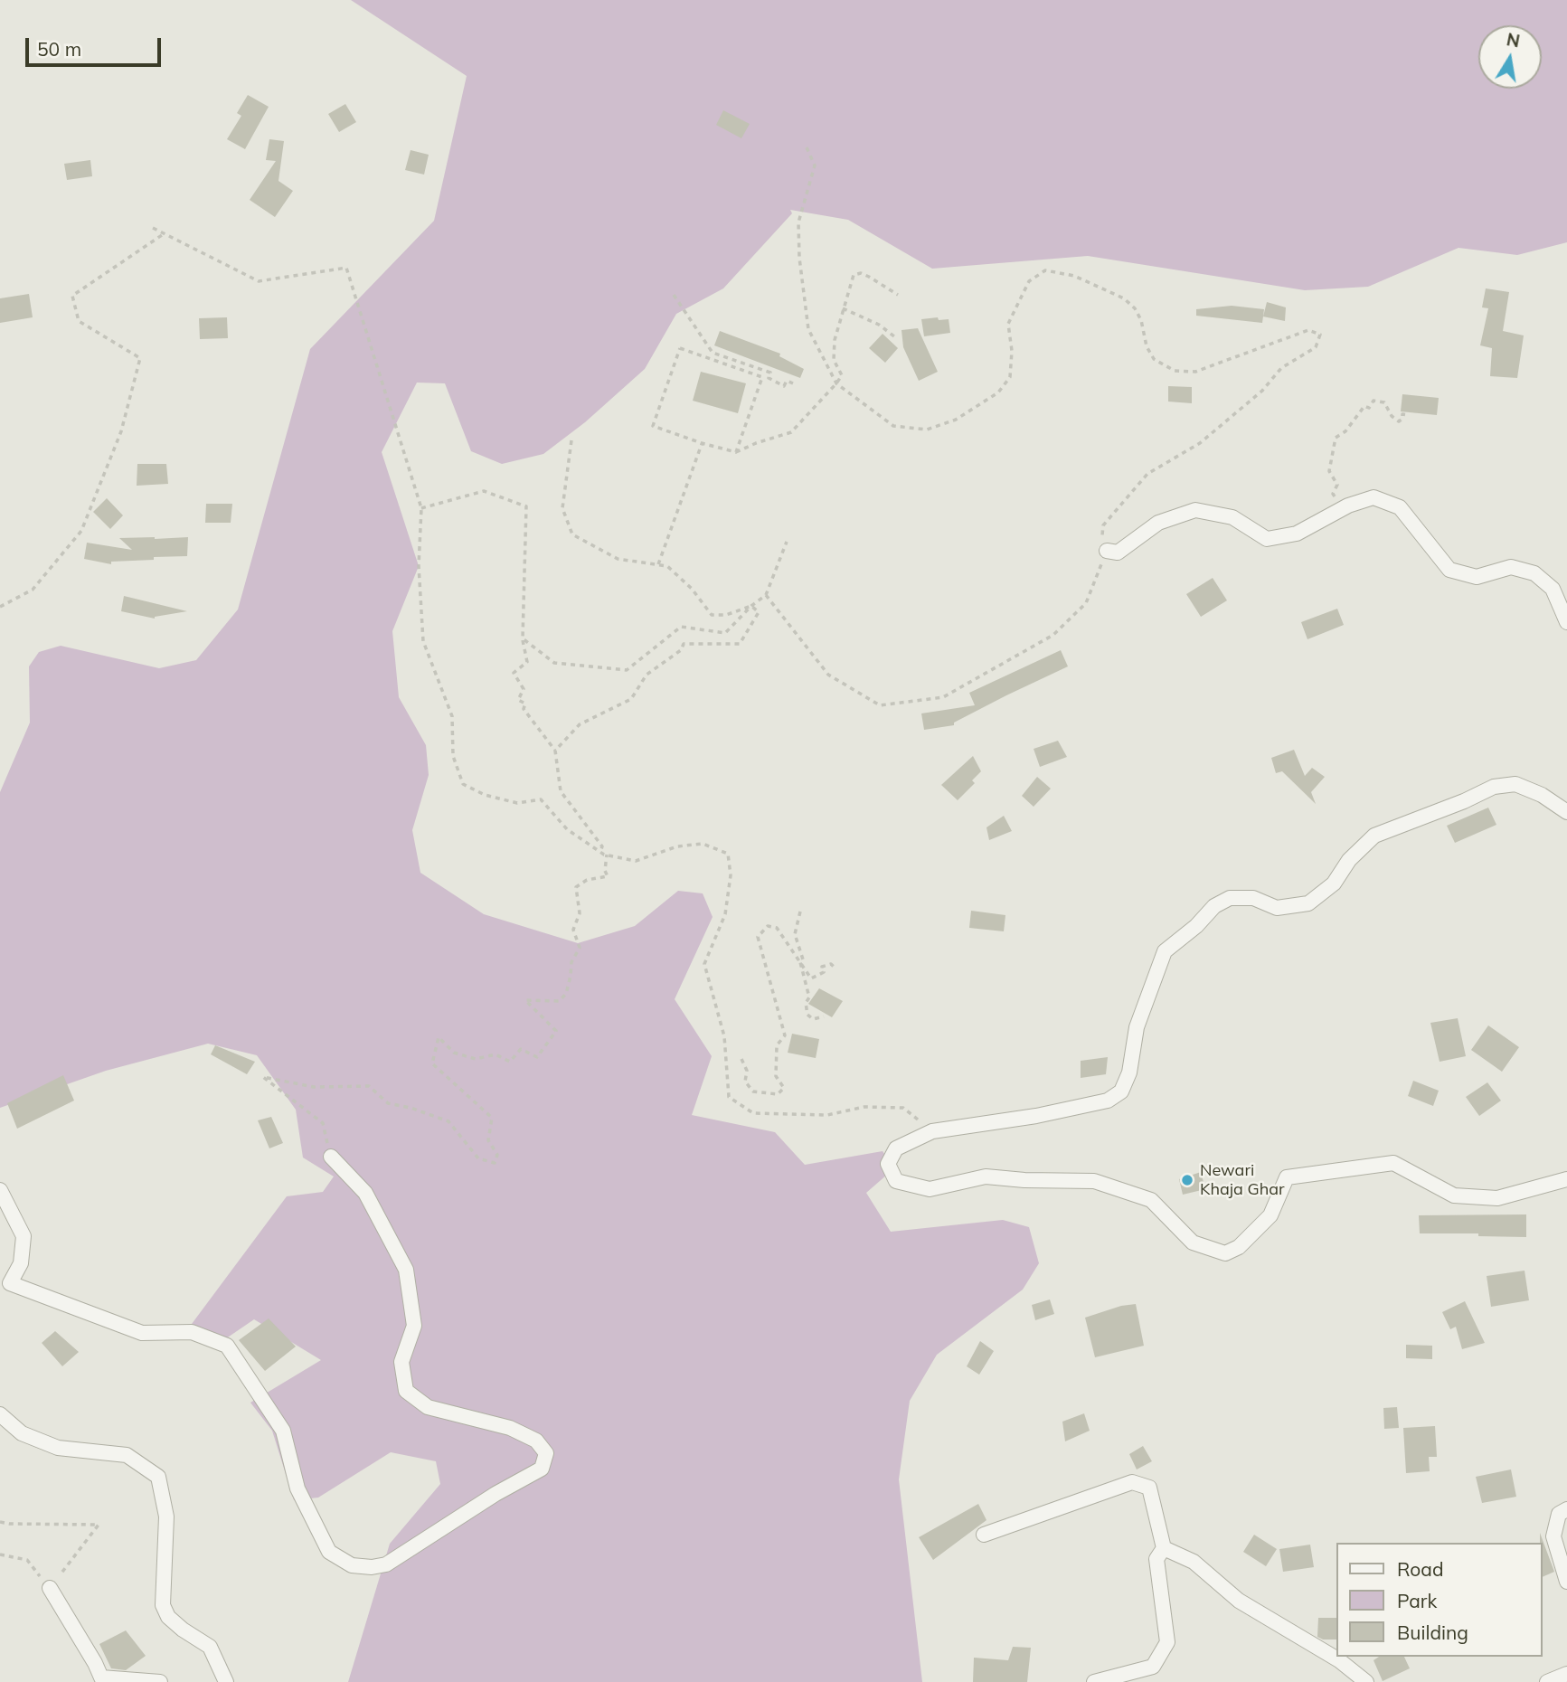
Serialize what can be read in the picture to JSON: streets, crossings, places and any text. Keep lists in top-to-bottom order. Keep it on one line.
{"places":["Newari Khaja Ghar"],"legend":["Road","Park","Building"],"scale_bar":"50 m","north":"top"}
